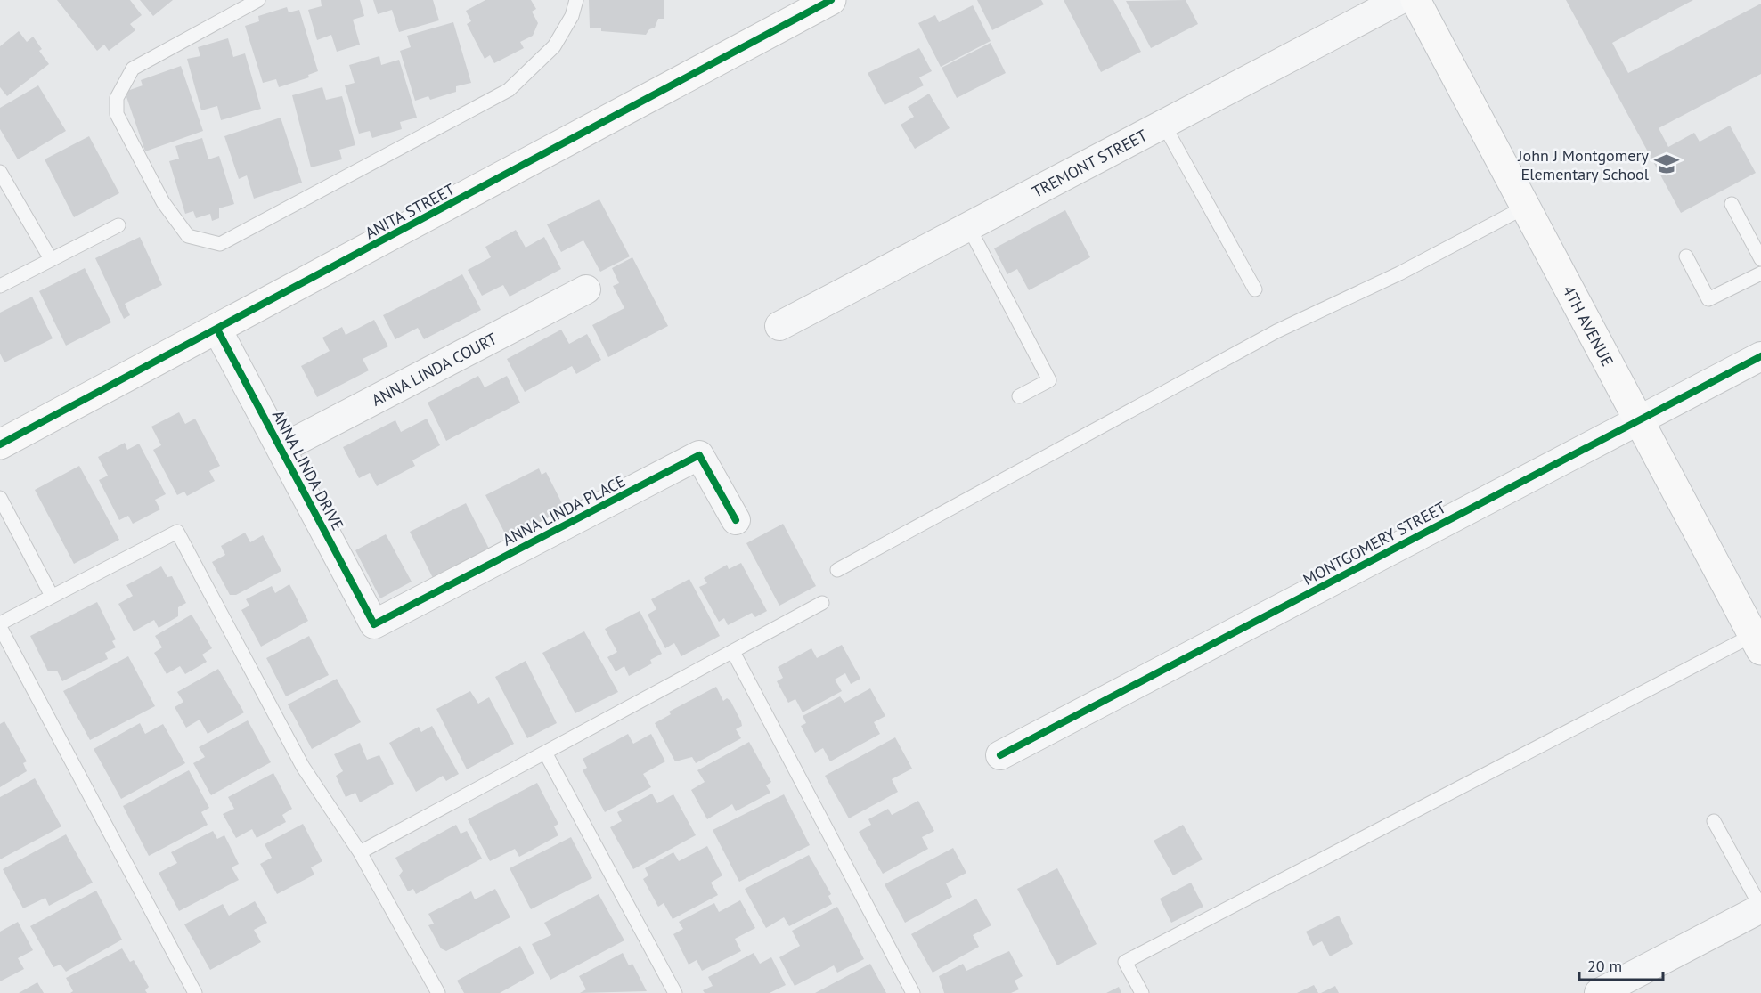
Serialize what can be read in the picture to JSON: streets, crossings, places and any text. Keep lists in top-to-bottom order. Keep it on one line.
{"streets":{"street":["TREMONT STREET","ANITA STREET","4TH AVENUE","ANNA LINDA COURT","ANNA LINDA DRIVE","ANNA LINDA PLACE","MONTGOMERY STREET"]},"crossings":[["ANITA STREET","ANNA LINDA DRIVE"],["4TH AVENUE","MONTGOMERY STREET"],["ANNA LINDA COURT","ANNA LINDA DRIVE"],["ANNA LINDA DRIVE","ANNA LINDA PLACE"]],"places":{"school or university":["John J Montgomery Elementary School"]},"scale_bar":"20 m"}
